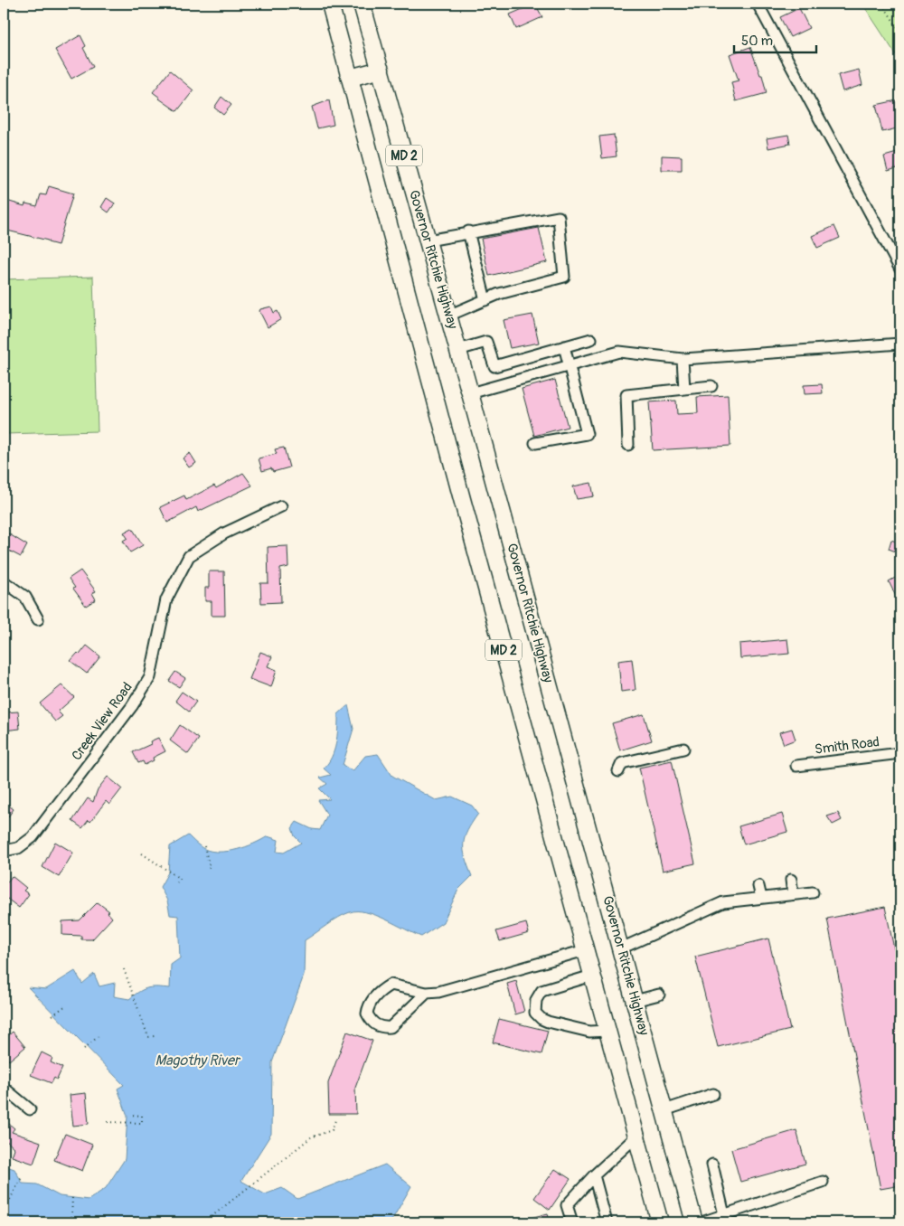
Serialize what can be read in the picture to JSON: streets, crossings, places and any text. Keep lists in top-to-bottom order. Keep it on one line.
{"streets":{"highway":["MD 2","Governor Ritchie Highway"],"street":["Creek View Road","Smith Road"]},"water":["Magothy River"],"scale_bar":"50 m"}
